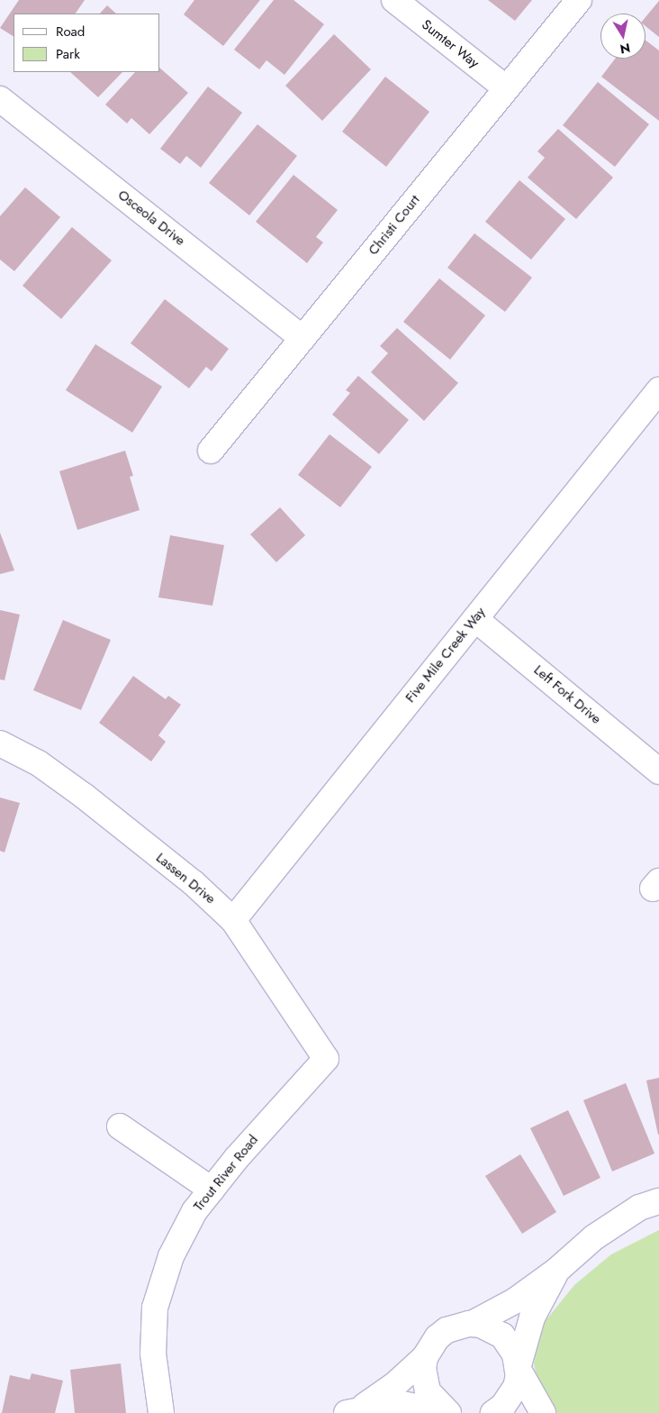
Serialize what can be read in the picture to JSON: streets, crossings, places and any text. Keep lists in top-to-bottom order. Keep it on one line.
{"streets":{"street":["Sumter Way","Osceola Drive","Christi Court","Five Mile Creek Way","Left Fork Drive","Lassen Drive","Trout River Road"]},"crossings":[["Sumter Way","Christi Court"],["Osceola Drive","Christi Court"],["Five Mile Creek Way","Left Fork Drive"],["Five Mile Creek Way","Lassen Drive"],["Lassen Drive","Trout River Road"]],"legend":["Road","Park"],"north":"bottom"}
